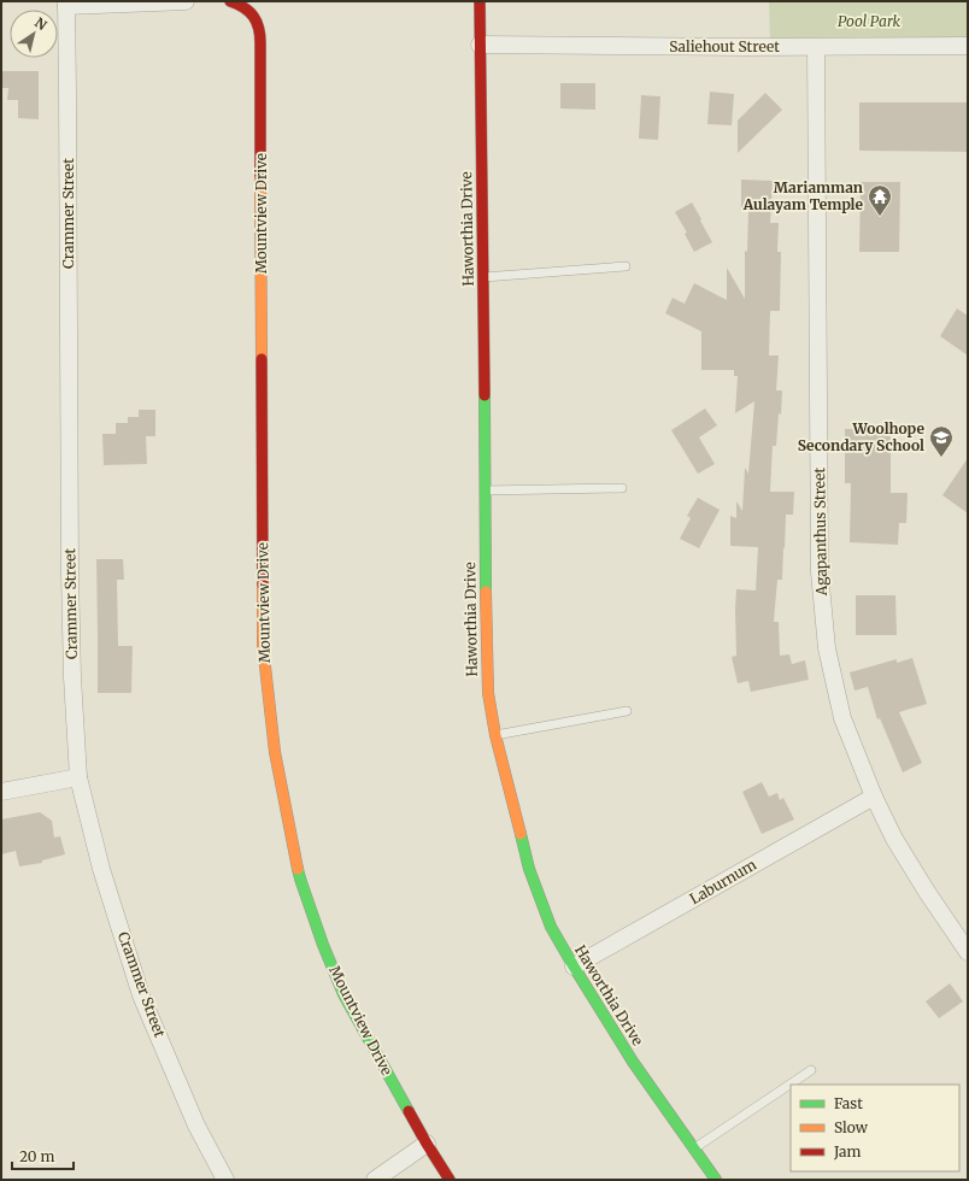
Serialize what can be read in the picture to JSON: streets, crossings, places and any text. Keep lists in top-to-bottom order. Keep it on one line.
{"streets":{"street":["Saliehout Street","Crammer Street","Mountview Drive","Haworthia Drive","Agapanthus Street","Laburnum"]},"crossings":[["Saliehout Street","Haworthia Drive"],["Saliehout Street","Agapanthus Street"],["Haworthia Drive","Laburnum"],["Agapanthus Street","Laburnum"]],"parks":["Pool Park"],"places":{"temple":["Mariamman Aulayam Temple"],"school or university":["Woolhope Secondary School"]},"legend":["Fast","Slow","Jam"],"scale_bar":"20 m","north":"top right"}
